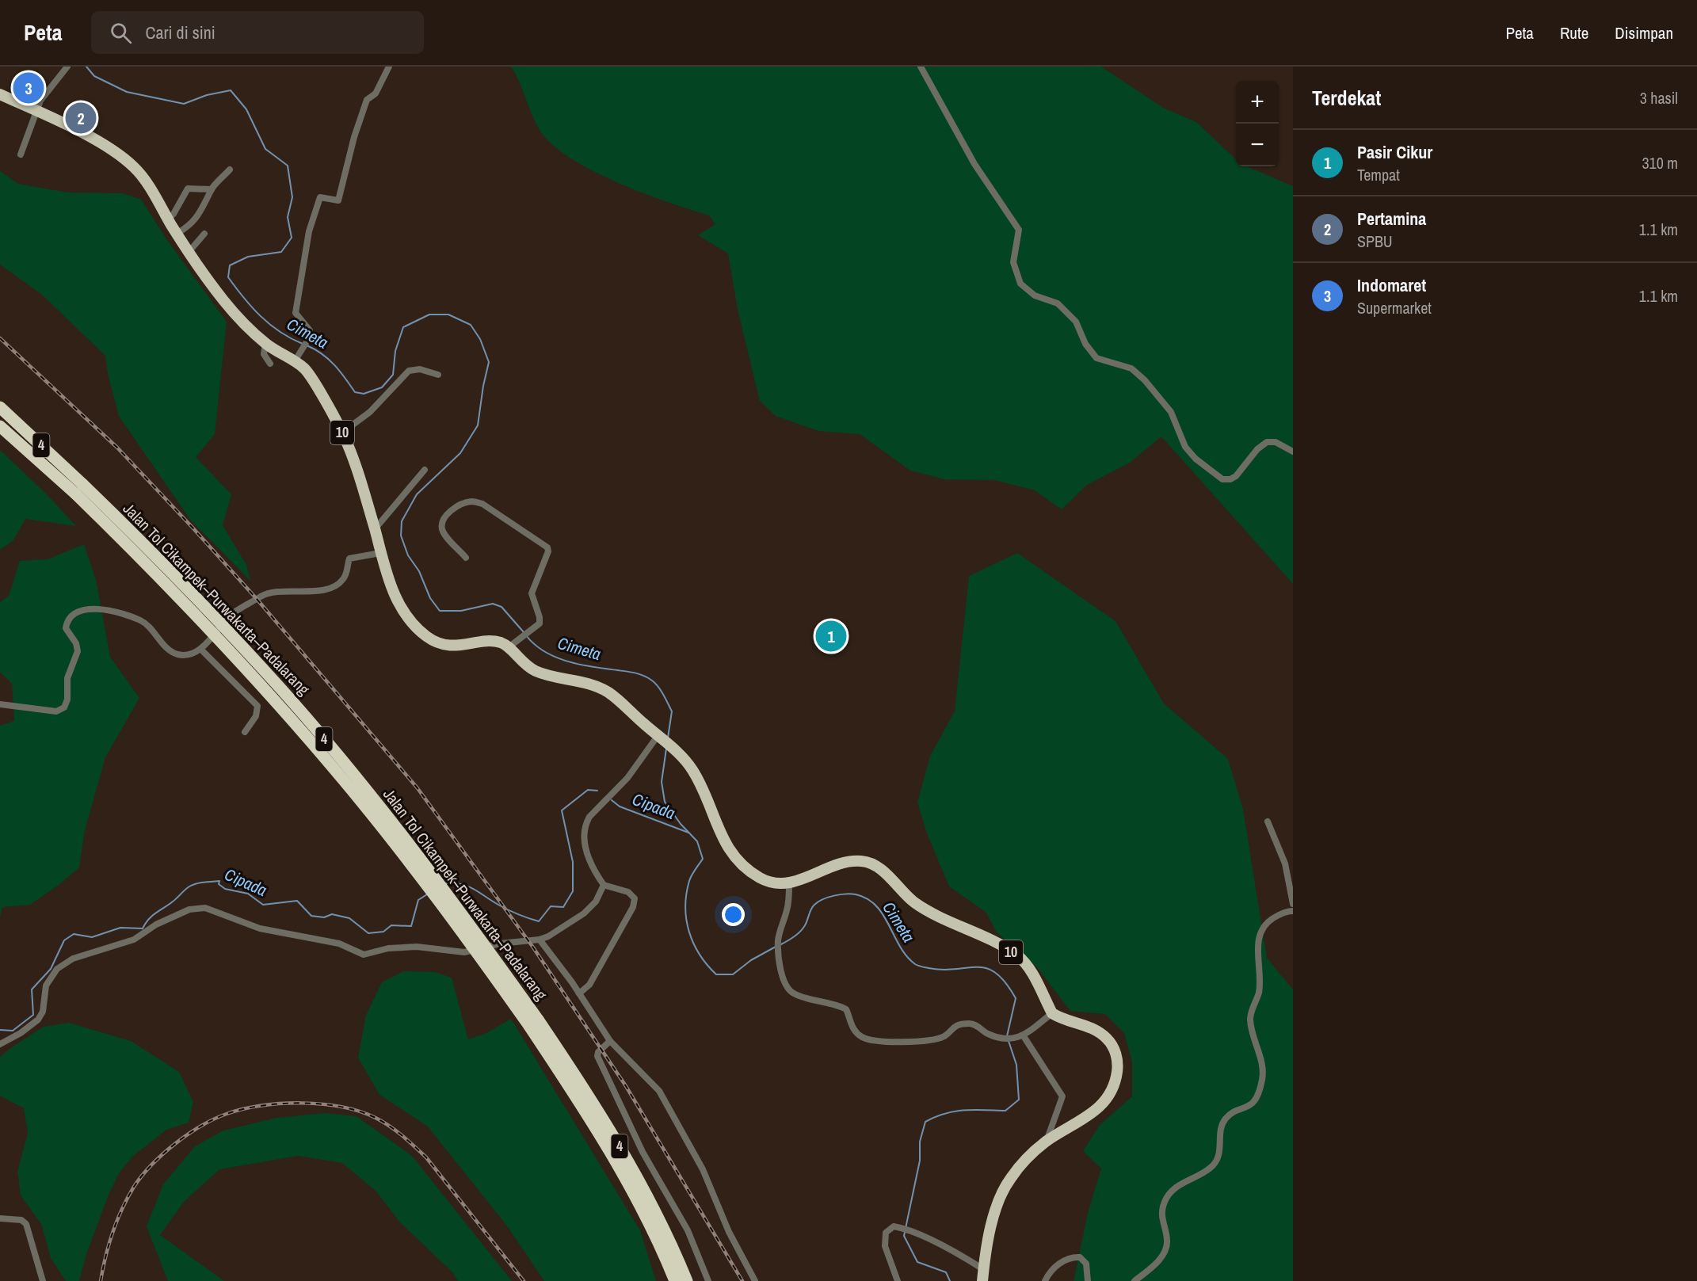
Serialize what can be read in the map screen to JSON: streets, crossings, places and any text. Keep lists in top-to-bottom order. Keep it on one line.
{"streets":{"highway":["10","4","Jalan Tol Cikampek–Purwakarta–Padalarang"]},"water":["Cimeta","Cipada"],"page":{"header":"Peta","search":"Cari di sini","nav":["Peta","Rute","Disimpan"],"heading":["Terdekat","3 hasil"],"pins":["3","2","1"],"map_buttons":["+","−"],"list":[{"mark":"1","name":"Pasir Cikur","note":"Tempat","value":"310 m"},{"mark":"2","name":"Pertamina","note":"SPBU","value":"1.1 km"},{"mark":"3","name":"Indomaret","note":"Supermarket","value":"1.1 km"}]}}
